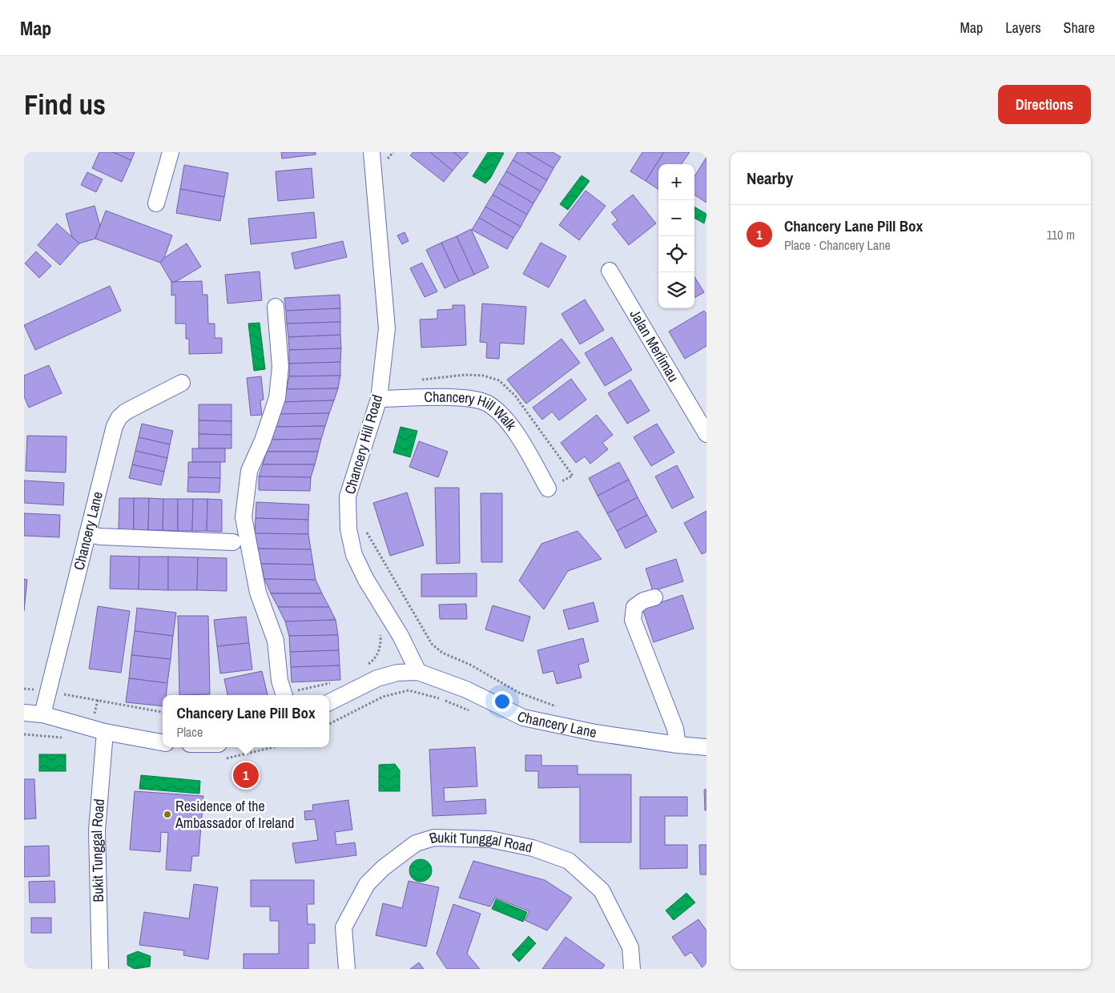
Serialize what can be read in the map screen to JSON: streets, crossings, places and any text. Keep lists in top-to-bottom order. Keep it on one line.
{"streets":{"street":["Jalan Merlimau","Chancery Hill Walk","Chancery Hill Road","Chancery Lane","Bukit Tunggal Road"]},"crossings":[["Chancery Hill Walk","Chancery Hill Road"],["Chancery Hill Road","Chancery Lane"]],"places":["Residence of the Ambassador of Ireland"],"page":{"header":"Map","nav":["Map","Layers","Share"],"buttons":"Directions","title":"Find us","heading":"Nearby","map_buttons":["+","−"],"list":[{"mark":"1","name":"Chancery Lane Pill Box","note":"Place · Chancery Lane","value":"110 m"}],"popup":["Chancery Lane Pill Box","Place"],"pins":"1"}}
